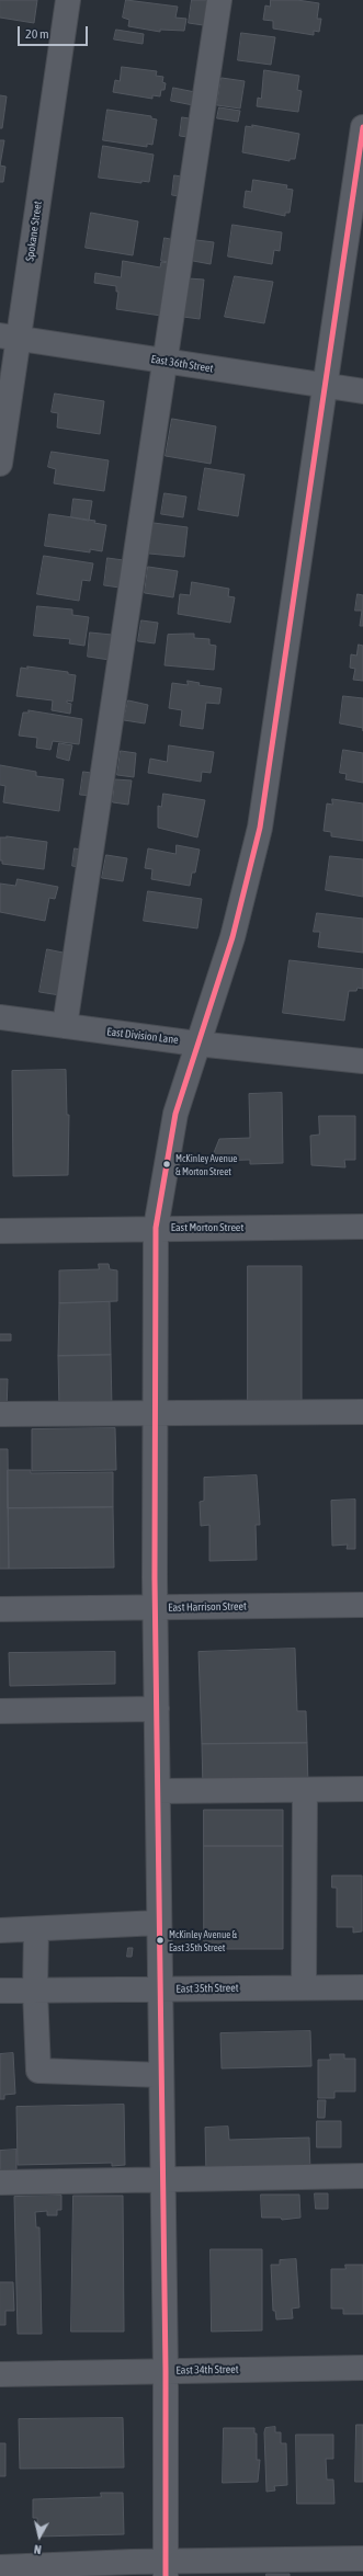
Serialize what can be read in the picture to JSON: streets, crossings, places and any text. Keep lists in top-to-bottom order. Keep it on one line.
{"streets":{"street":["Spokane Street","East 36th Street","East Division Lane","East Morton Street","East Harrison Street","East 35th Street","East 34th Street"]},"crossings":[["Spokane Street","East 36th Street"]],"places":["McKinley Avenue & Morton Street","McKinley Avenue & East 35th Street"],"scale_bar":"20 m","north":"bottom"}
